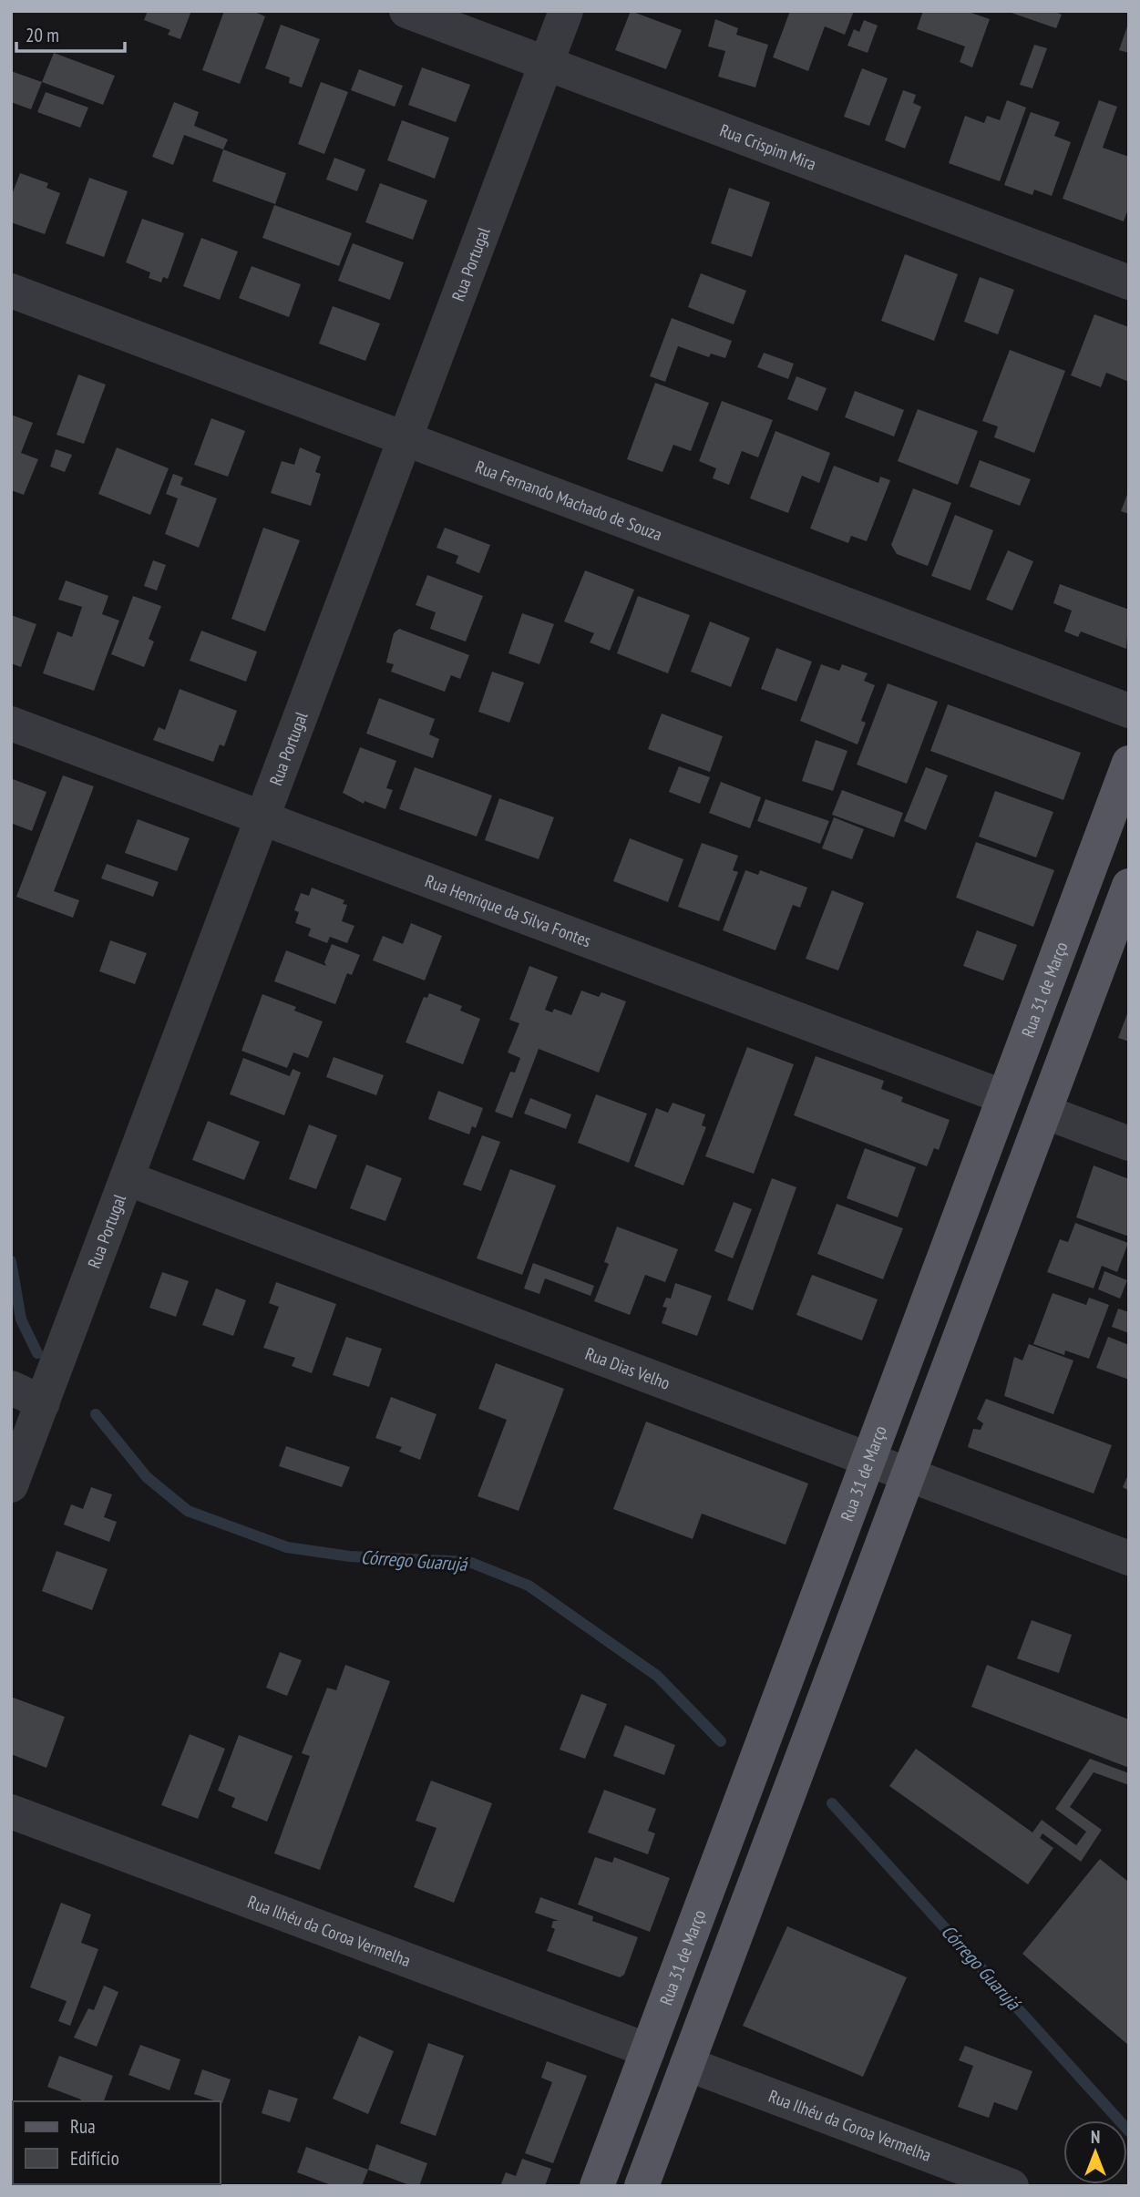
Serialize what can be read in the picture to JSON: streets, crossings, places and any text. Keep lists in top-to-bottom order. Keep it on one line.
{"streets":{"main road":["Rua 31 de Março"],"street":["Rua Crispim Mira","Rua Portugal","Rua Fernando Machado de Souza","Rua Henrique da Silva Fontes","Rua Dias Velho","Rua Ilhéu da Coroa Vermelha"]},"crossings":[["Rua Crispim Mira","Rua Portugal"],["Rua Portugal","Rua Fernando Machado de Souza"],["Rua Portugal","Rua Henrique da Silva Fontes"],["Rua Portugal","Rua Dias Velho"],["Rua Henrique da Silva Fontes","Rua 31 de Março"],["Rua 31 de Março","Rua Dias Velho"],["Rua 31 de Março","Rua Ilhéu da Coroa Vermelha"]],"water":["Córrego Guarujá"],"legend":["Rua","Edifício"],"scale_bar":"20 m","north":"top"}
